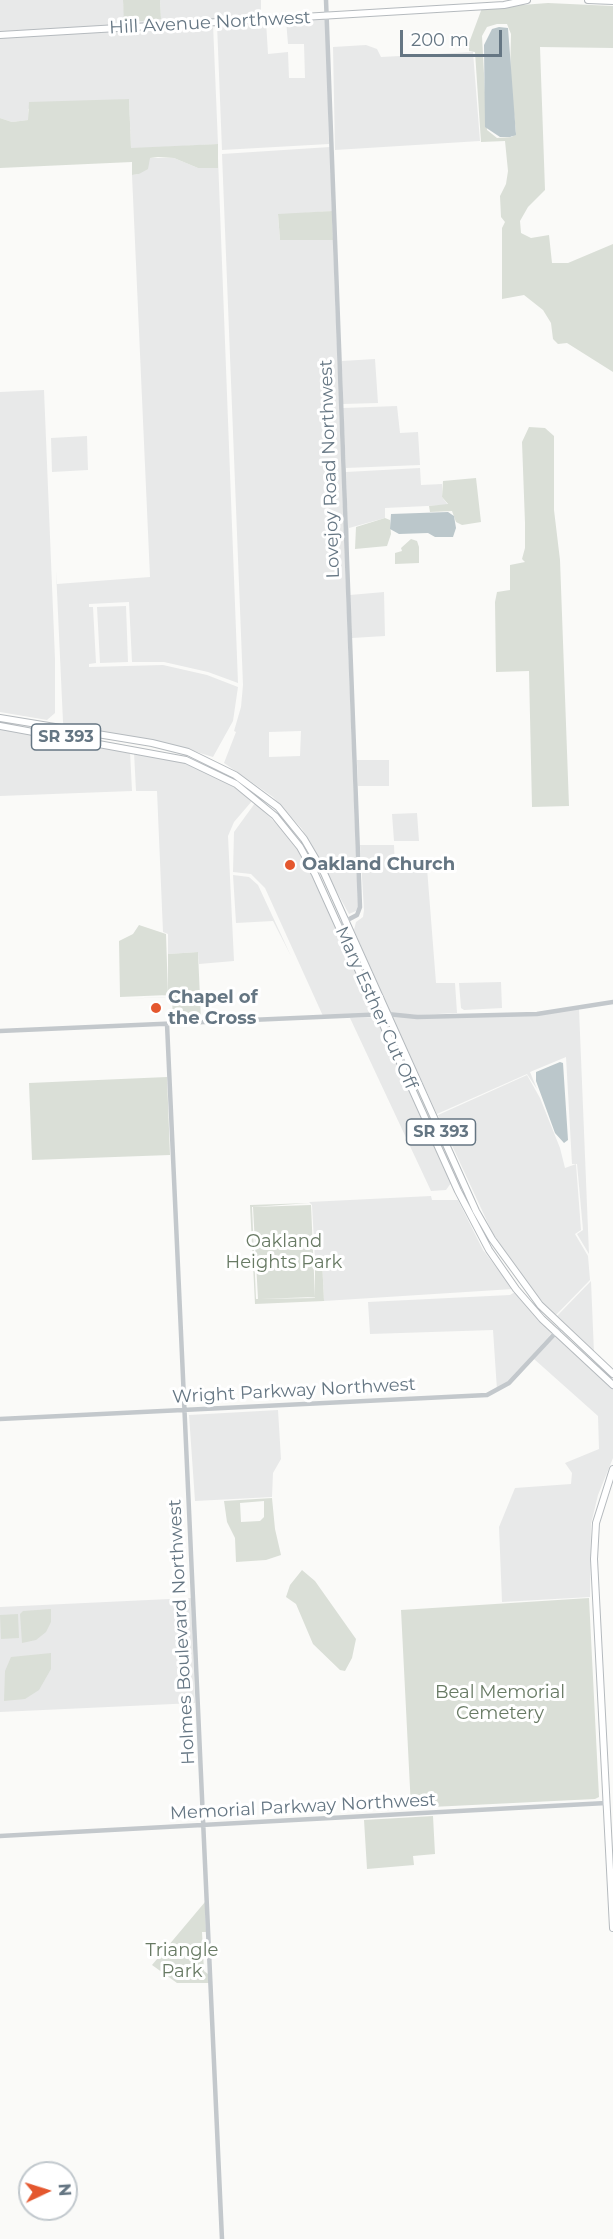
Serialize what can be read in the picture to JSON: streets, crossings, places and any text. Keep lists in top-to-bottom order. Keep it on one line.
{"streets":{"main road":["Hill Avenue Northwest","SR 393","Mary Esther Cut Off"],"street":["Lovejoy Road Northwest","Wright Parkway Northwest","Holmes Boulevard Northwest","Memorial Parkway Northwest"]},"crossings":[["Hill Avenue Northwest","Lovejoy Road Northwest"],["Lovejoy Road Northwest","Mary Esther Cut Off"],["Mary Esther Cut Off","Wright Parkway Northwest"],["Wright Parkway Northwest","Holmes Boulevard Northwest"],["Holmes Boulevard Northwest","Memorial Parkway Northwest"]],"parks":["Oakland Heights Park","Beal Memorial Cemetery","Triangle Park"],"places":["Oakland Church","Chapel of the Cross"],"scale_bar":"200 m","north":"right"}
